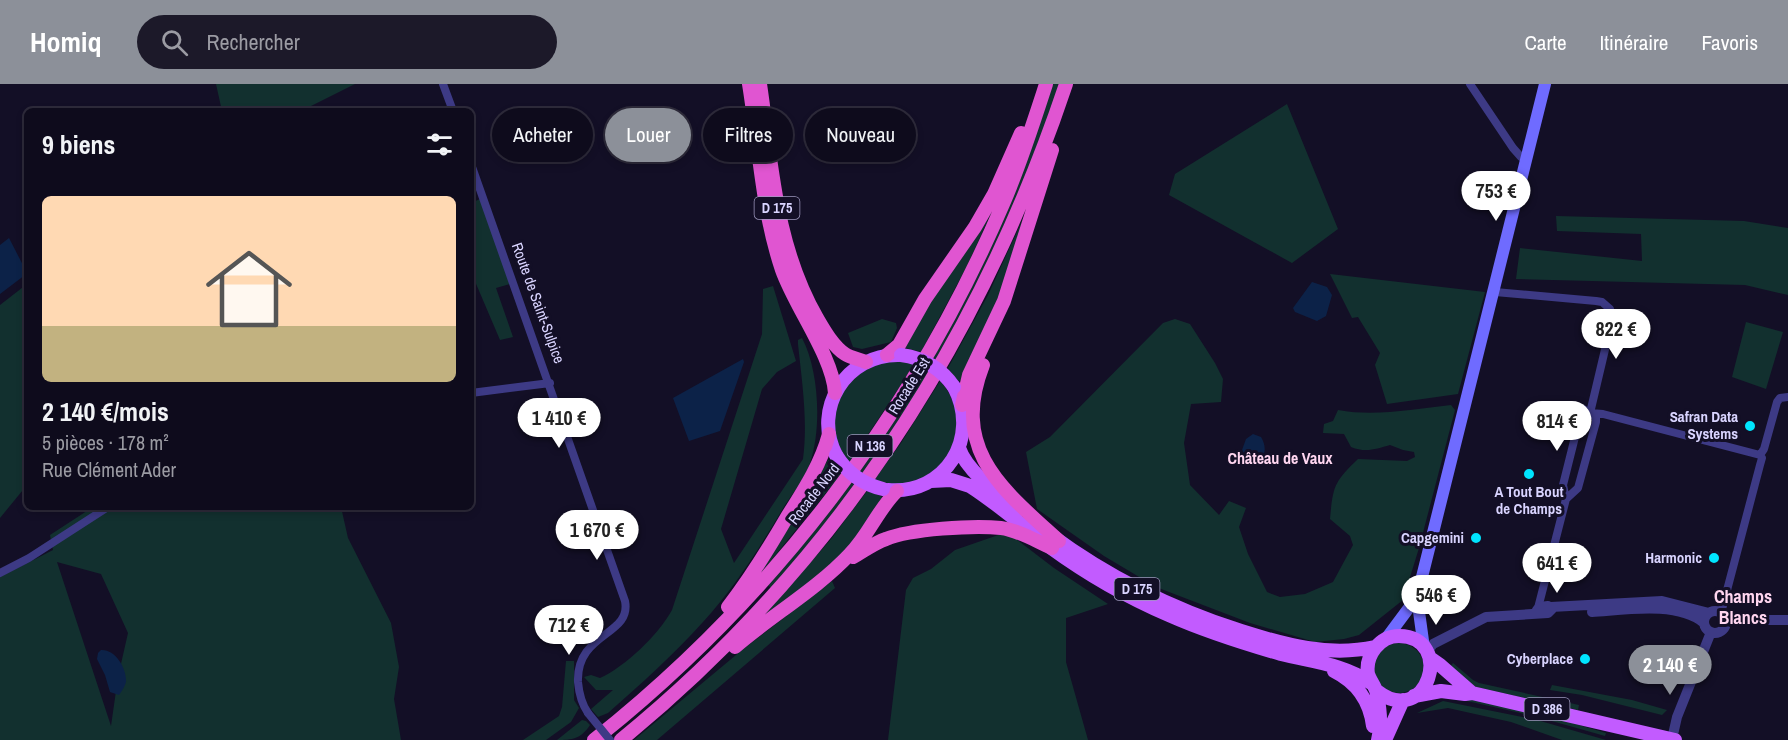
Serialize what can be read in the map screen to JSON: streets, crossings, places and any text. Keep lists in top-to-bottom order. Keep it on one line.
{"streets":{"highway":["D 175","Rocade Est","N 136","Rocade Nord"],"main road":["D 386"],"street":["Route de Saint-Sulpice"]},"crossings":[["D 175","D 386"]],"districts":["Château de Vaux","Champs Blancs"],"places":["Safran Data Systems","A Tout Bout de Champs","Capgemini","Harmonic","Cyberplace"],"page":{"header":"Homiq","search":"Rechercher","nav":["Carte","Itinéraire","Favoris"],"chip":["Acheter","Louer","Filtres","Nouveau"],"heading":"9 biens","price":["753 €","822 €","1 410 €","814 €","1 670 €","641 €","546 €","712 €","2 140 €"],"list":[{"name":"2 140 €/mois","note":"5 pièces · 178 m² · Rue Clément Ader"}]}}
